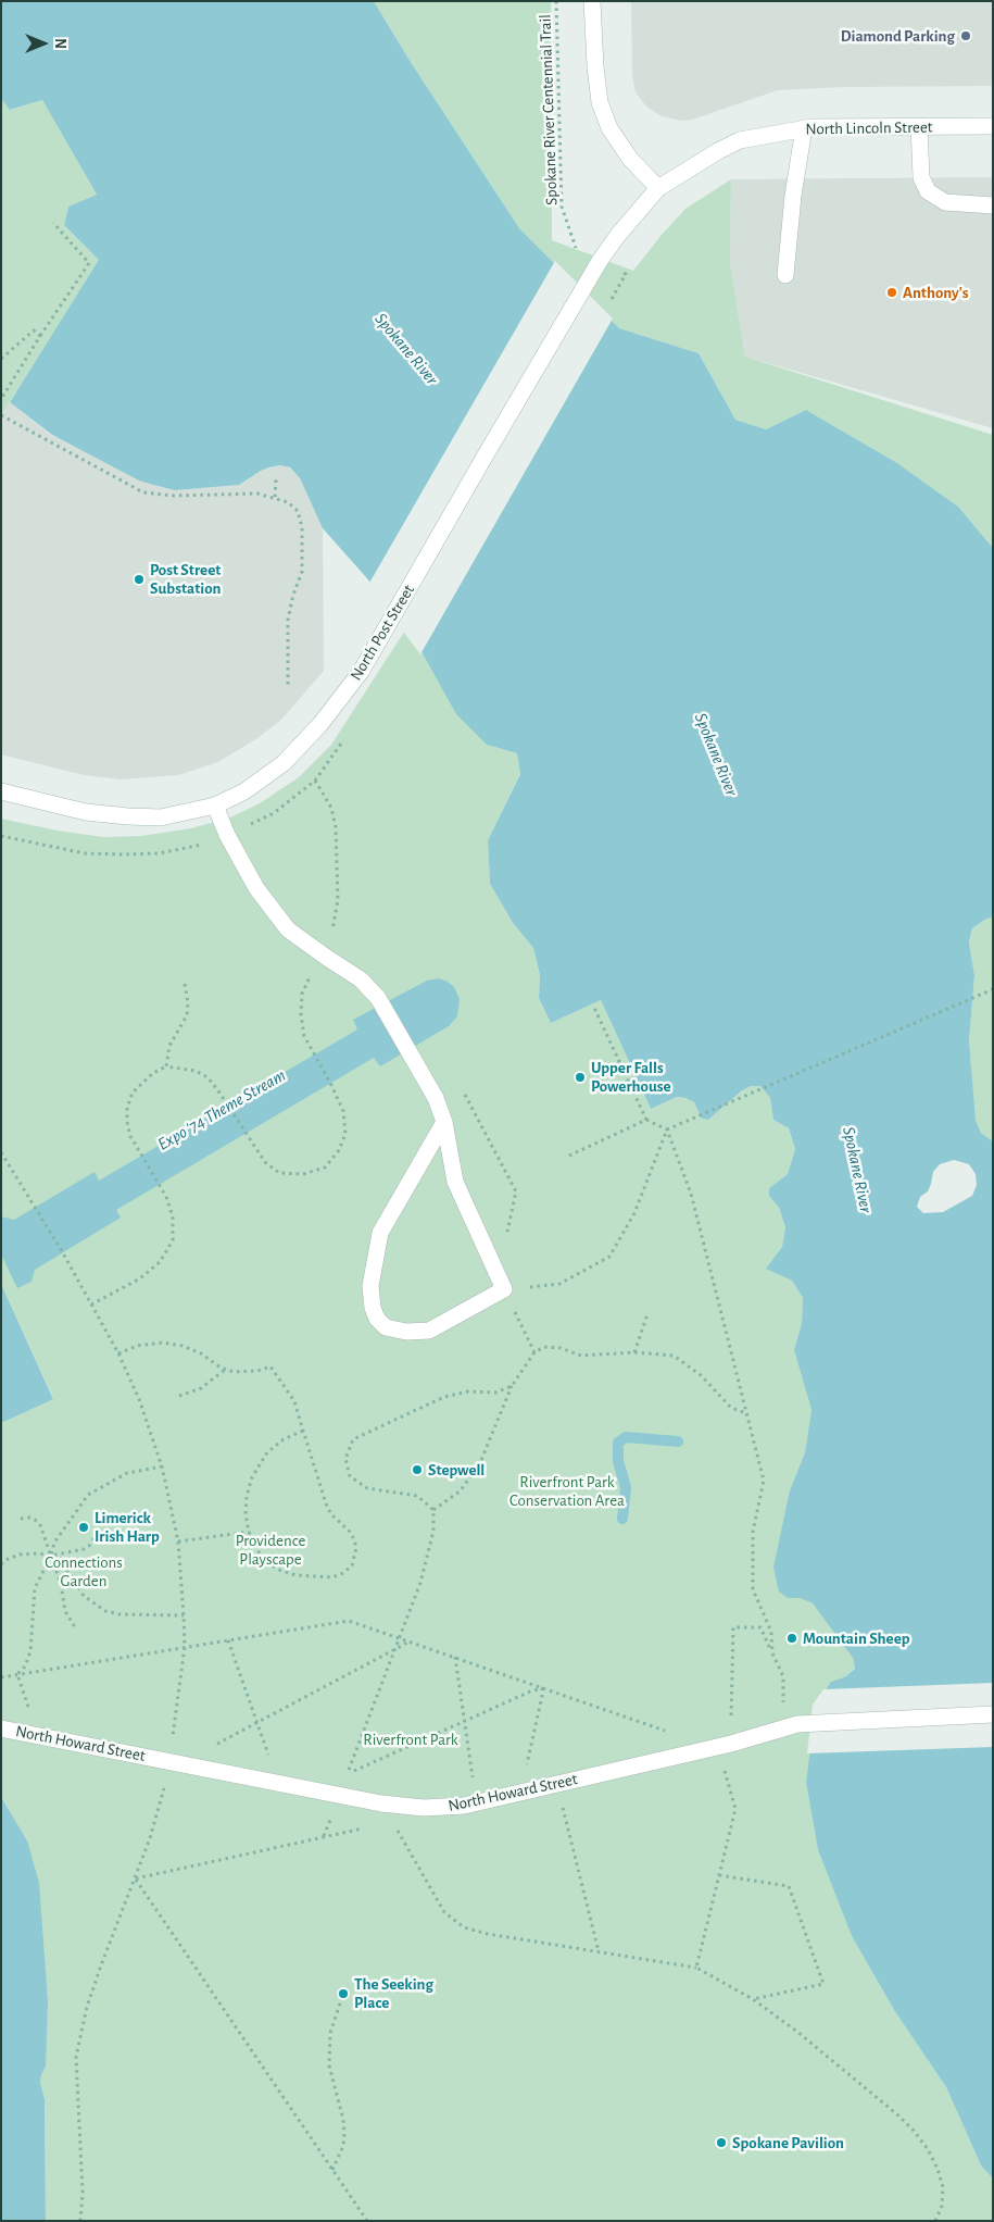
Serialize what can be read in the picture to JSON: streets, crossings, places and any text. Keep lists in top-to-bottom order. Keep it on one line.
{"streets":{"street":["North Lincoln Street","North Post Street","North Howard Street"],"path":["Spokane River Centennial Trail"]},"crossings":[["North Lincoln Street","North Post Street"]],"water":["Spokane River","Expo '74 Theme Stream"],"parks":["Riverfront Park Conservation Area","Providence Playscape","Connections Garden","Riverfront Park"],"places":["Diamond Parking","Anthony's","Post Street Substation","Upper Falls Powerhouse","Stepwell","Limerick Irish Harp","Mountain Sheep","The Seeking Place","Spokane Pavilion"],"north":"right"}
